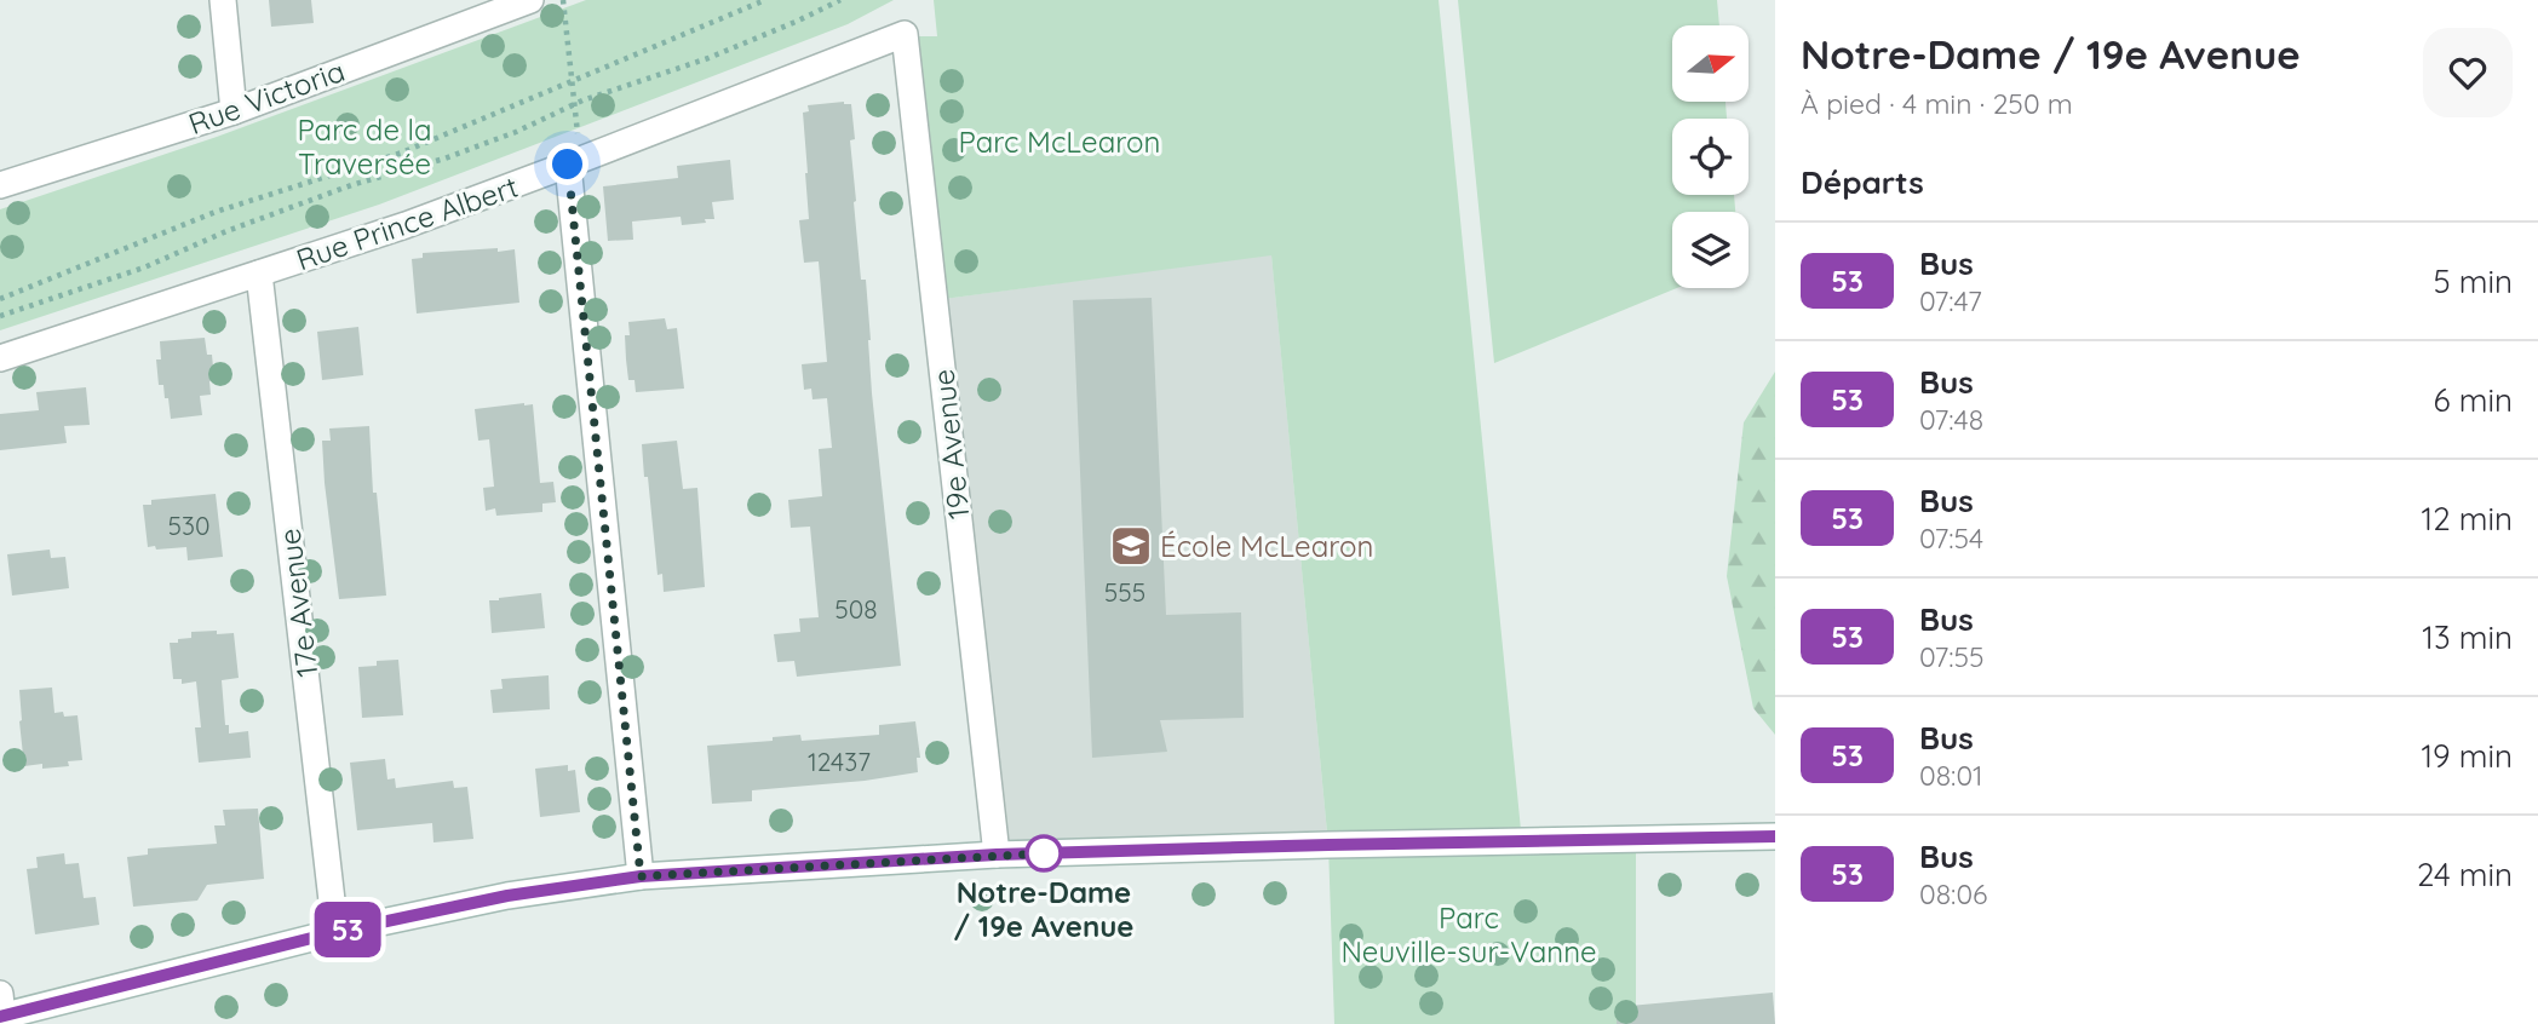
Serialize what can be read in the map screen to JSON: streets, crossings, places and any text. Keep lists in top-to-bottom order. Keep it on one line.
{"streets":{"street":["Rue Victoria","Rue Prince Albert","19e Avenue","17e Avenue"]},"crossings":[["Rue Prince Albert","19e Avenue"],["Rue Prince Albert","17e Avenue"]],"parks":["Parc de la Traversée","Parc McLearon","Parc Neuville-sur-Vanne"],"places":{"school or university":["École McLearon"],"other":["Notre-Dame / 19e Avenue"]},"lines":["bus line 53"],"house_numbers":["530","555","508","12437"],"north":"right","page":{"on_map":"53","heading":[["Notre-Dame / 19e Avenue","À pied · 4 min · 250 m"],"Départs"],"list":[{"mark":"53","name":"Bus","note":"07:47","value":"5 min"},{"mark":"53","name":"Bus","note":"07:48","value":"6 min"},{"mark":"53","name":"Bus","note":"07:54","value":"12 min"},{"mark":"53","name":"Bus","note":"07:55","value":"13 min"},{"mark":"53","name":"Bus","note":"08:01","value":"19 min"},{"mark":"53","name":"Bus","note":"08:06","value":"24 min"}]}}
